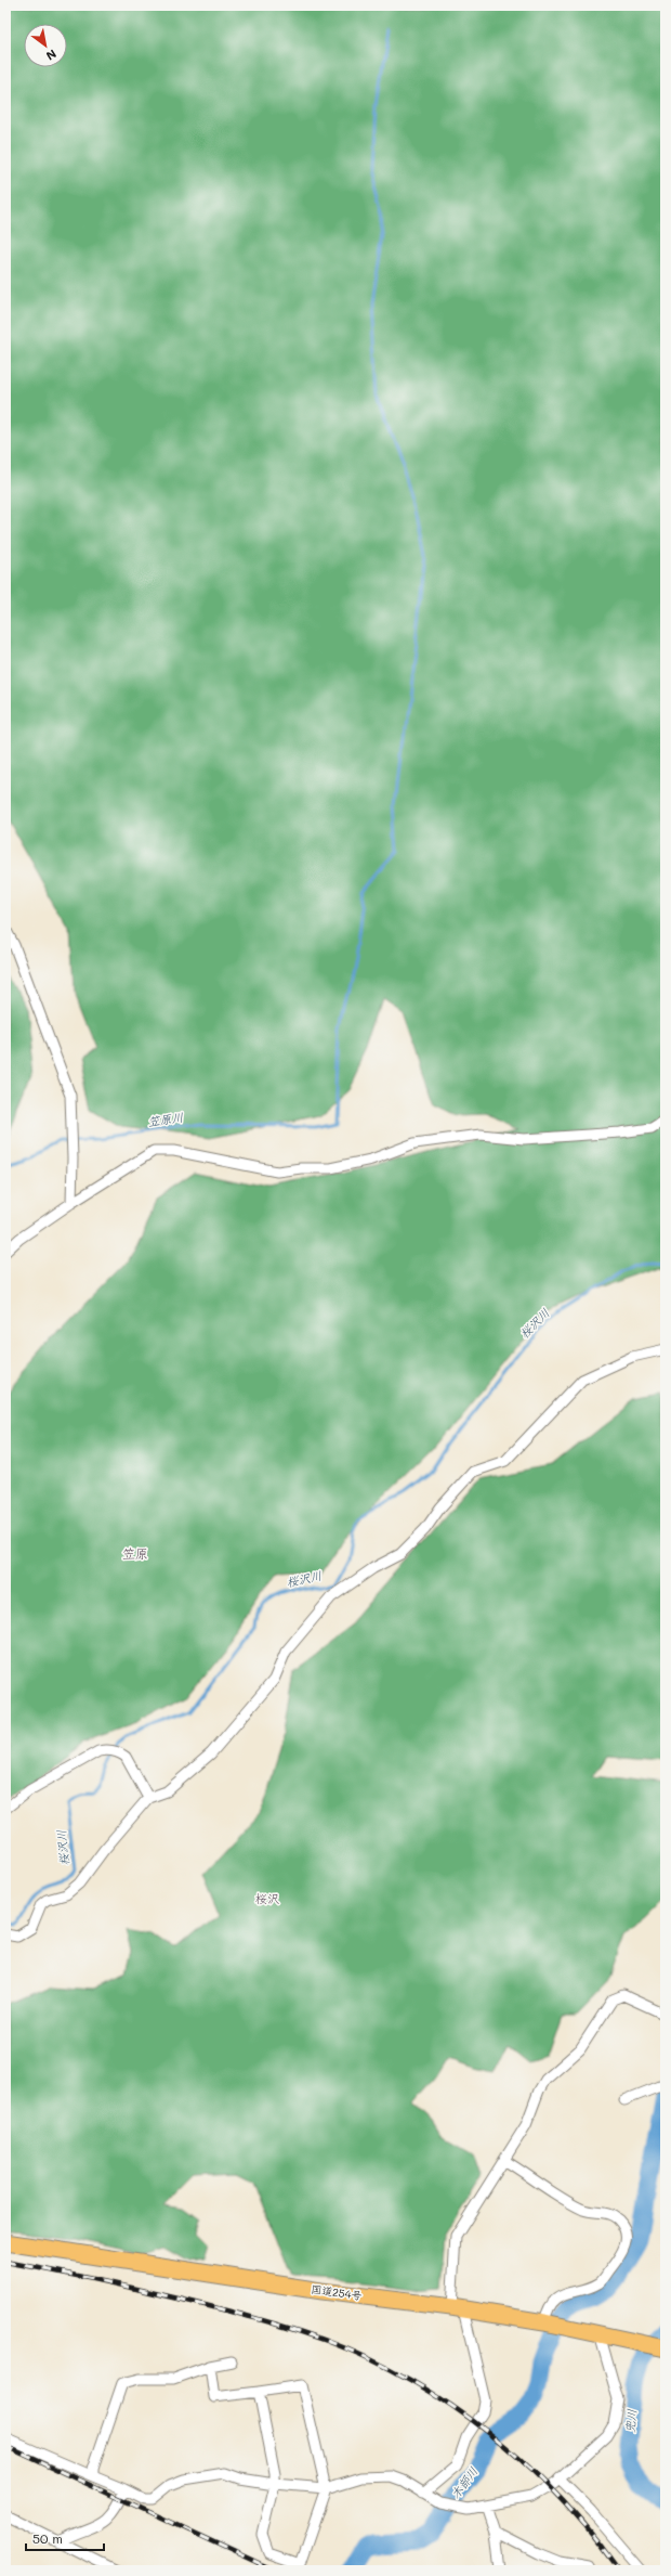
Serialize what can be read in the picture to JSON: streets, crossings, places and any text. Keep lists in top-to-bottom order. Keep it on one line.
{"streets":{"highway":["国道254号"]},"districts":["笠原","桜沢"],"water":["笠原川","桜沢川","兜川","木部川"],"scale_bar":"50 m","north":"bottom right"}
